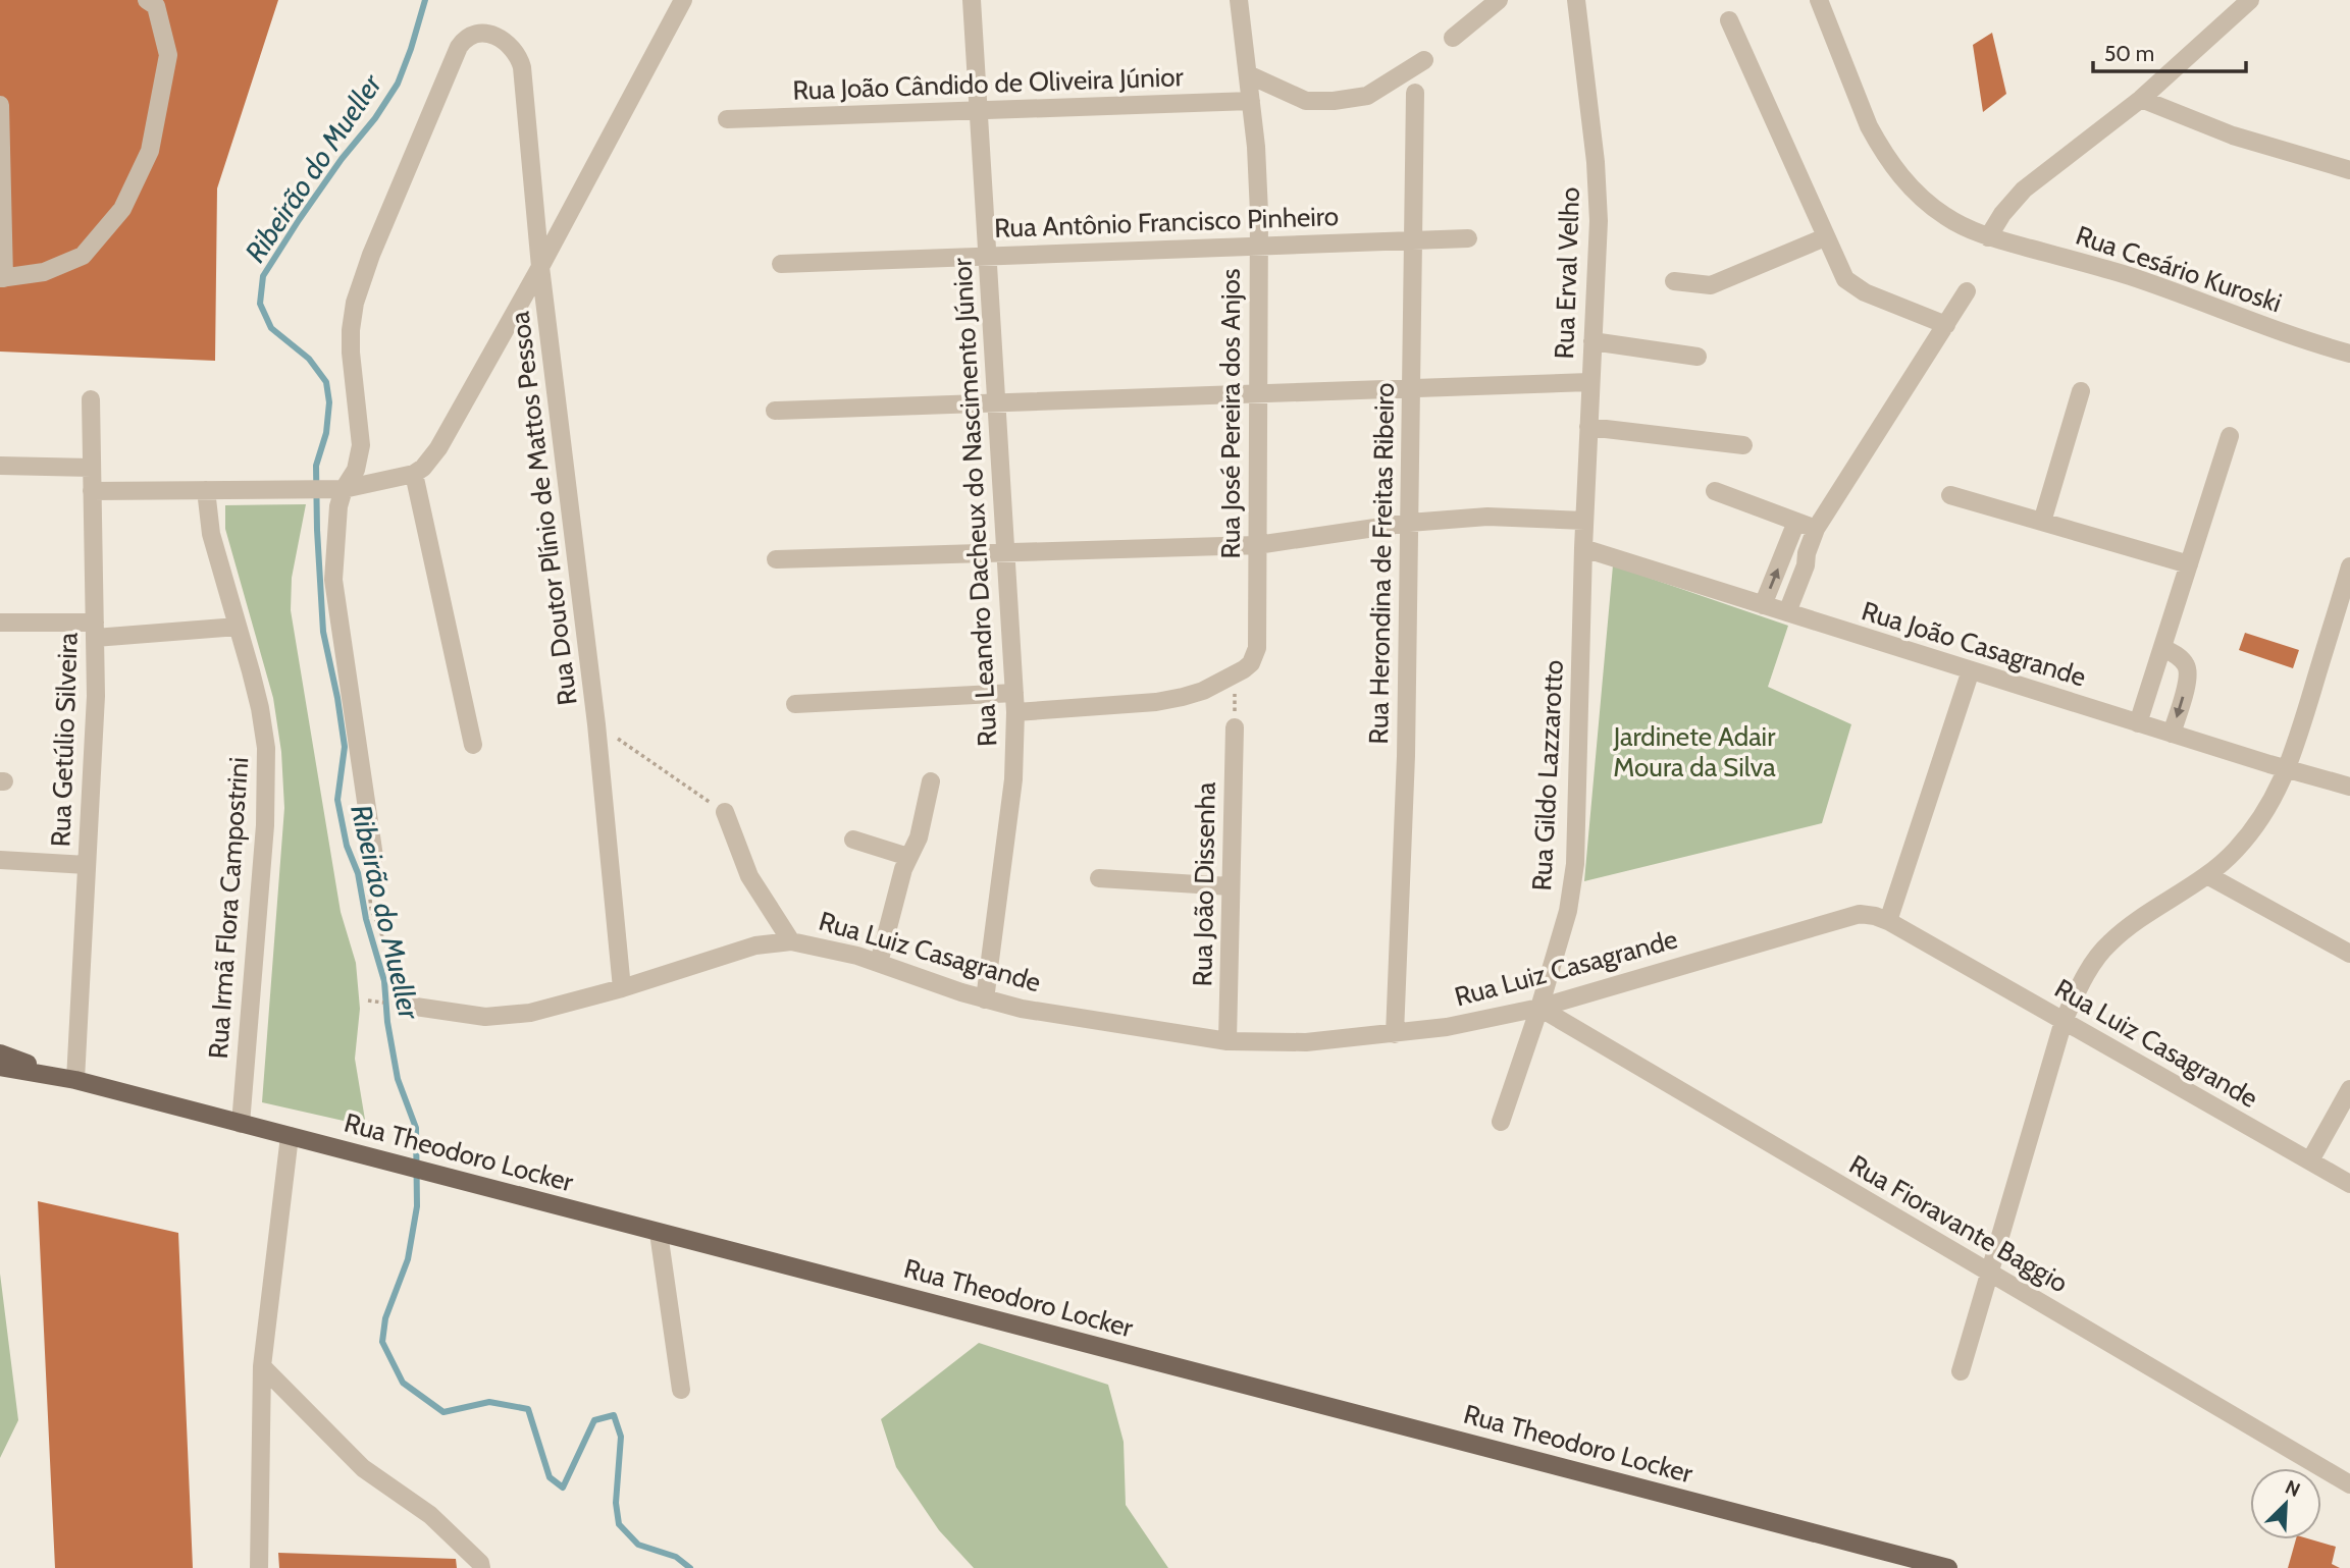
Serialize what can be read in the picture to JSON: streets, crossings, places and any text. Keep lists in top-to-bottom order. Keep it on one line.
{"streets":{"main road":["Rua Theodoro Locker"],"street":["Rua João Cândido de Oliveira Júnior","Rua Antônio Francisco Pinheiro","Rua Cesário Kuroski","Rua Erval Velho","Rua José Pereira dos Anjos","Rua Leandro Dacheux do Nascimento Júnior","Rua Doutor Plínio de Mattos Pessoa","Rua Herondina de Freitas Ribeiro","Rua João Casagrande","Rua Getúlio Silveira","Rua Gildo Lazzarotto","Rua João Dissenha","Rua Irmã Flora Campostrini","Rua Luiz Casagrande","Rua Fioravante Baggio"]},"crossings":[["Rua João Cândido de Oliveira Júnior","Rua José Pereira dos Anjos"],["Rua João Cândido de Oliveira Júnior","Rua Leandro Dacheux do Nascimento Júnior"],["Rua Antônio Francisco Pinheiro","Rua José Pereira dos Anjos"],["Rua Antônio Francisco Pinheiro","Rua Leandro Dacheux do Nascimento Júnior"],["Rua Antônio Francisco Pinheiro","Rua Herondina de Freitas Ribeiro"],["Rua Erval Velho","Rua João Casagrande"],["Rua Erval Velho","Rua Gildo Lazzarotto"],["Rua Leandro Dacheux do Nascimento Júnior","Rua Luiz Casagrande"],["Rua Doutor Plínio de Mattos Pessoa","Rua Luiz Casagrande"],["Rua Herondina de Freitas Ribeiro","Rua Luiz Casagrande"],["Rua João Casagrande","Rua Gildo Lazzarotto"],["Rua Getúlio Silveira","Rua Theodoro Locker"],["Rua Gildo Lazzarotto","Rua Luiz Casagrande"],["Rua Gildo Lazzarotto","Rua Fioravante Baggio"],["Rua João Dissenha","Rua Luiz Casagrande"],["Rua Irmã Flora Campostrini","Rua Theodoro Locker"],["Rua Luiz Casagrande","Rua Fioravante Baggio"]],"water":["Ribeirão do Mueller"],"parks":["Jardinete Adair Moura da Silva"],"scale_bar":"50 m","north":"top right"}
